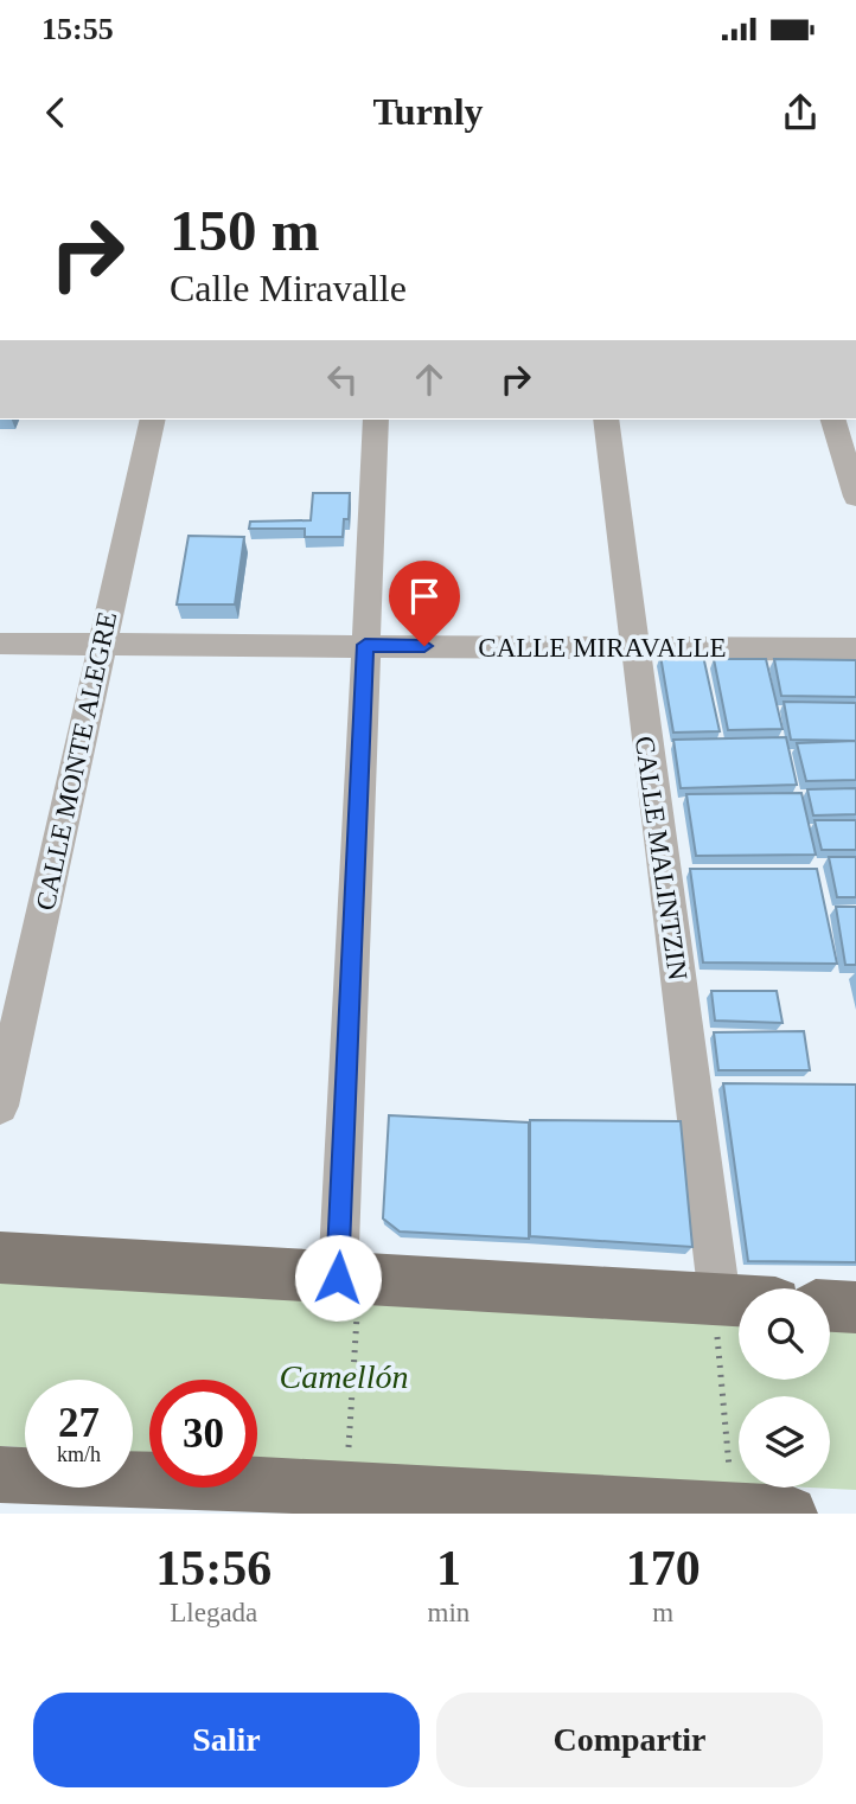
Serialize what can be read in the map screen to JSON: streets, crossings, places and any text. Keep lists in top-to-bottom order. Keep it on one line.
{"streets":{"street":["CALLE MIRAVALLE","CALLE MONTE ALEGRE","CALLE MALINTZIN"]},"crossings":[["CALLE MIRAVALLE","CALLE MONTE ALEGRE"],["CALLE MIRAVALLE","CALLE MALINTZIN"]],"parks":["Camellón"],"page":{"status":"15:55","header":"Turnly","turn":["150 m","Calle Miravalle"],"speed":"27 km/h","limit":"30","eta":["15:56","Llegada","1","min","170","m"],"buttons":["Salir","Compartir"]}}
